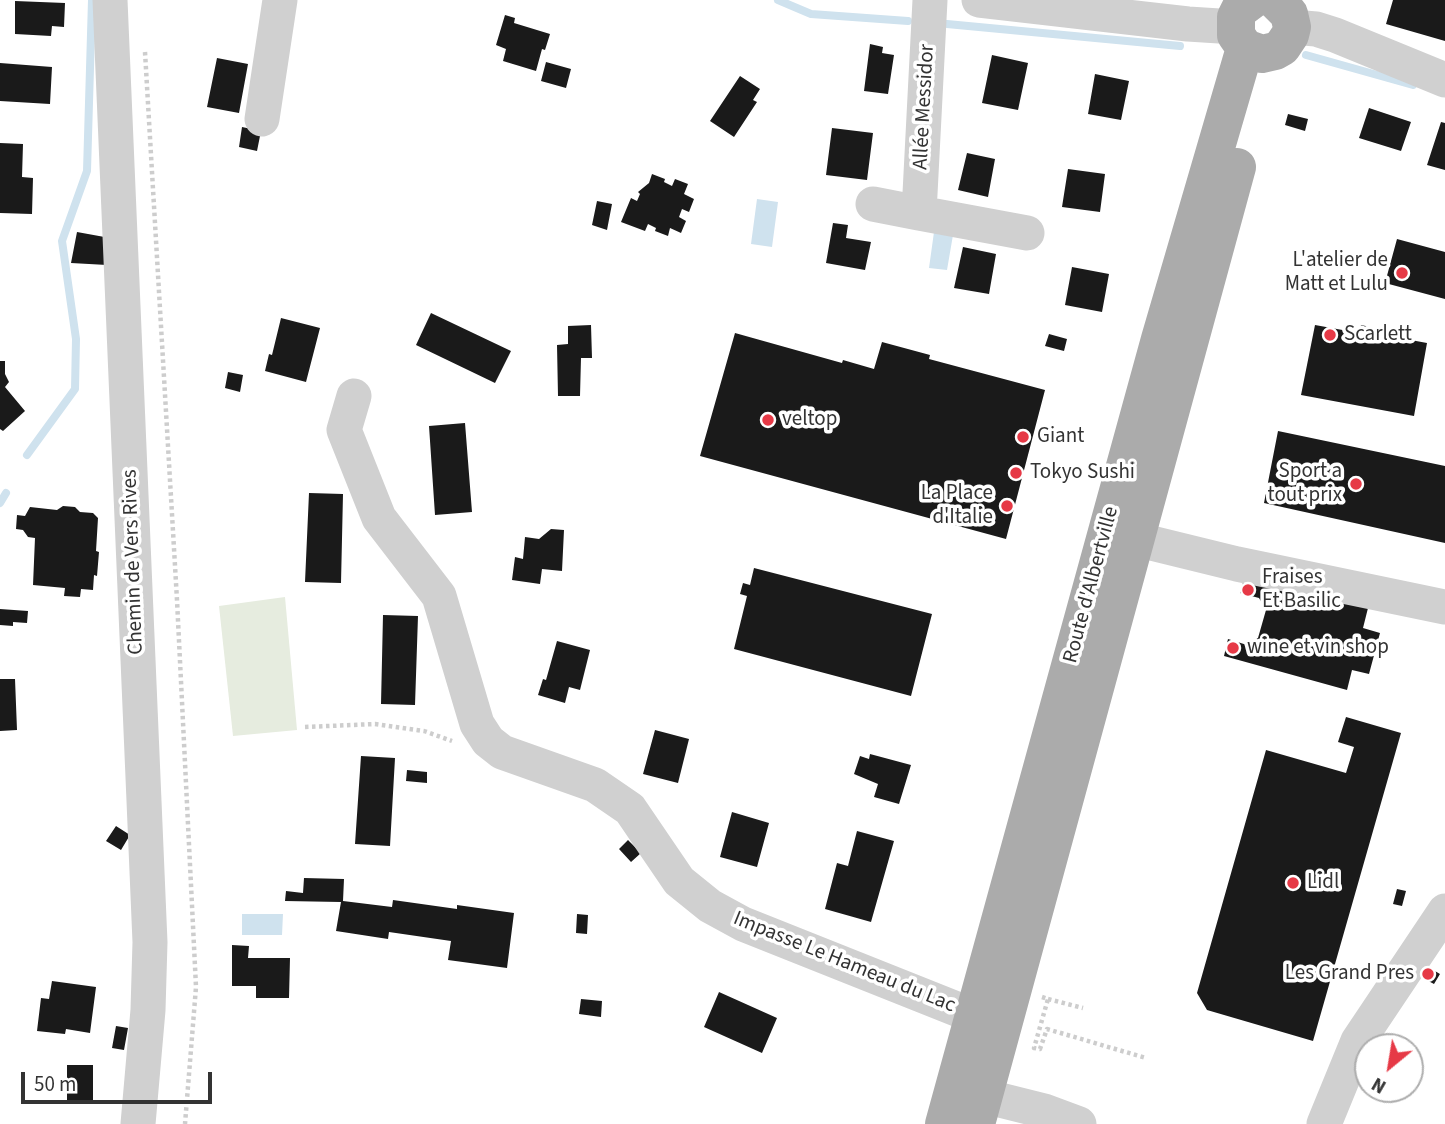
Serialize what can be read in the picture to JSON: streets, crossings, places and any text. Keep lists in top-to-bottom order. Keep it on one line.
{"streets":{"main road":["Route d'Albertville"],"street":["Allée Messidor","Chemin de Vers Rives","Impasse Le Hameau du Lac"]},"crossings":[["Route d'Albertville","Impasse Le Hameau du Lac"]],"places":["L'atelier de Matt et Lulu","Scarlett","veltop","Giant","Tokyo Sushi","Sport a tout prix","La Place d'Italie","Fraises Et Basilic","wine et vin shop","Lidl","Les Grand Pres"],"scale_bar":"50 m","north":"bottom left"}
